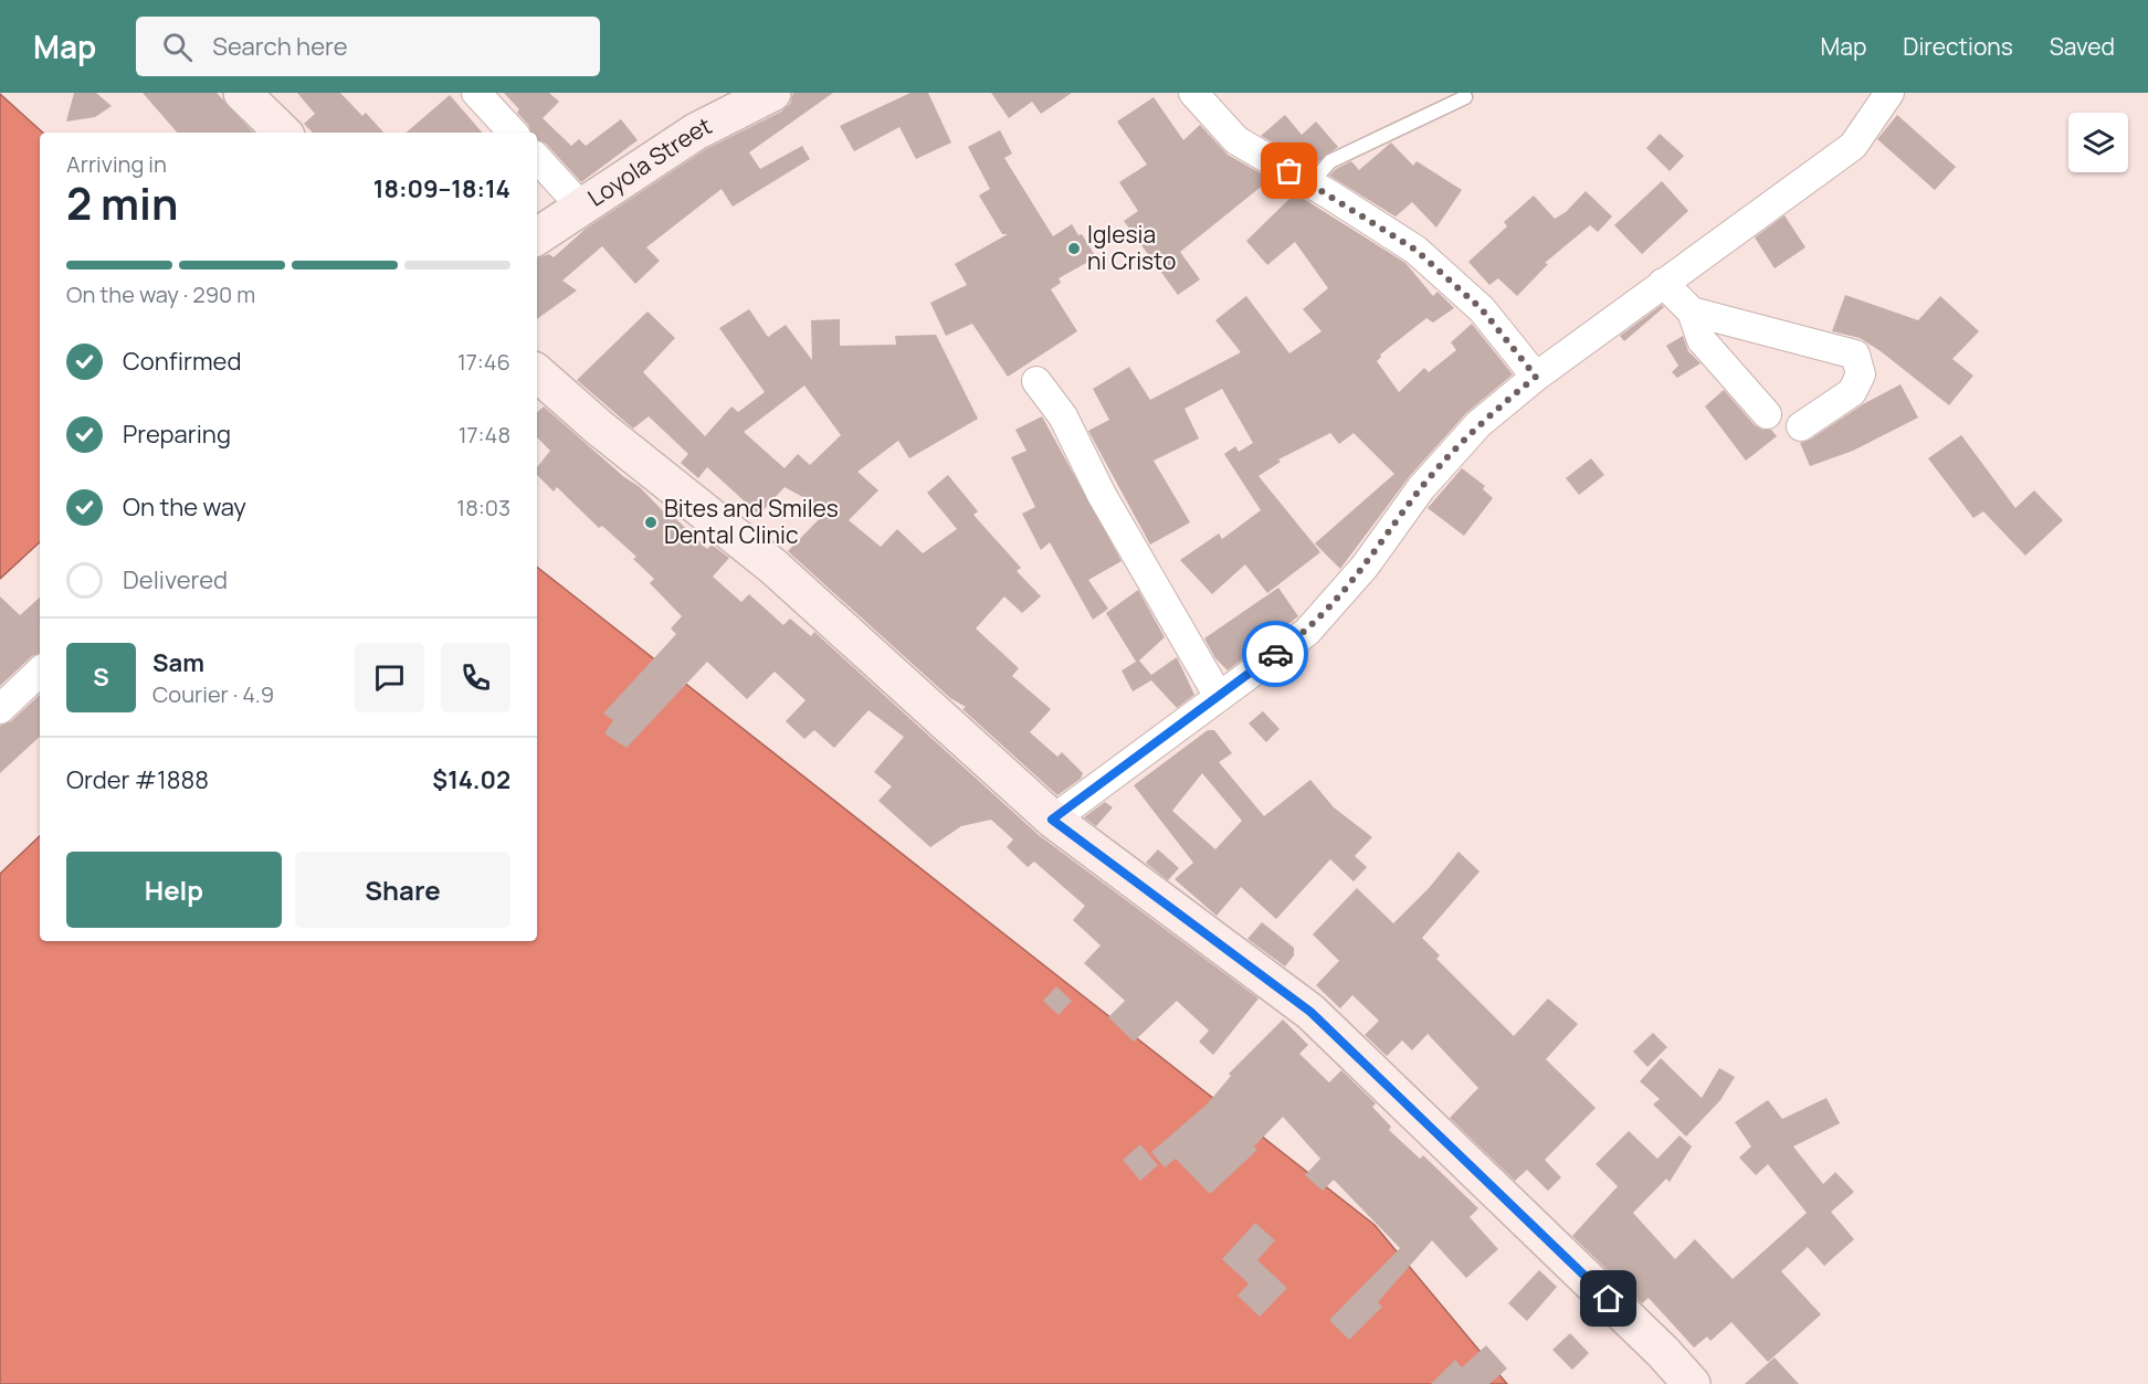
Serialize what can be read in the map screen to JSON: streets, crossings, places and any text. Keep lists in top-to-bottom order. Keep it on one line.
{"streets":{"street":["Loyola Street"]},"places":["Iglesia ni Cristo","Bites and Smiles Dental Clinic"],"page":{"header":"Map","search":"Search here","nav":["Map","Directions","Saved"],"heading":["2 min","Arriving in","18:09–18:14"],"panel":["Sam","Courier · 4.9","Order #1888","$14.02"],"bar":"On the way · 290 m","list":[["Confirmed","17:46"],["Preparing","17:48"],["On the way","18:03"],"Delivered"],"round":"S","buttons":["Help","Share"]}}
